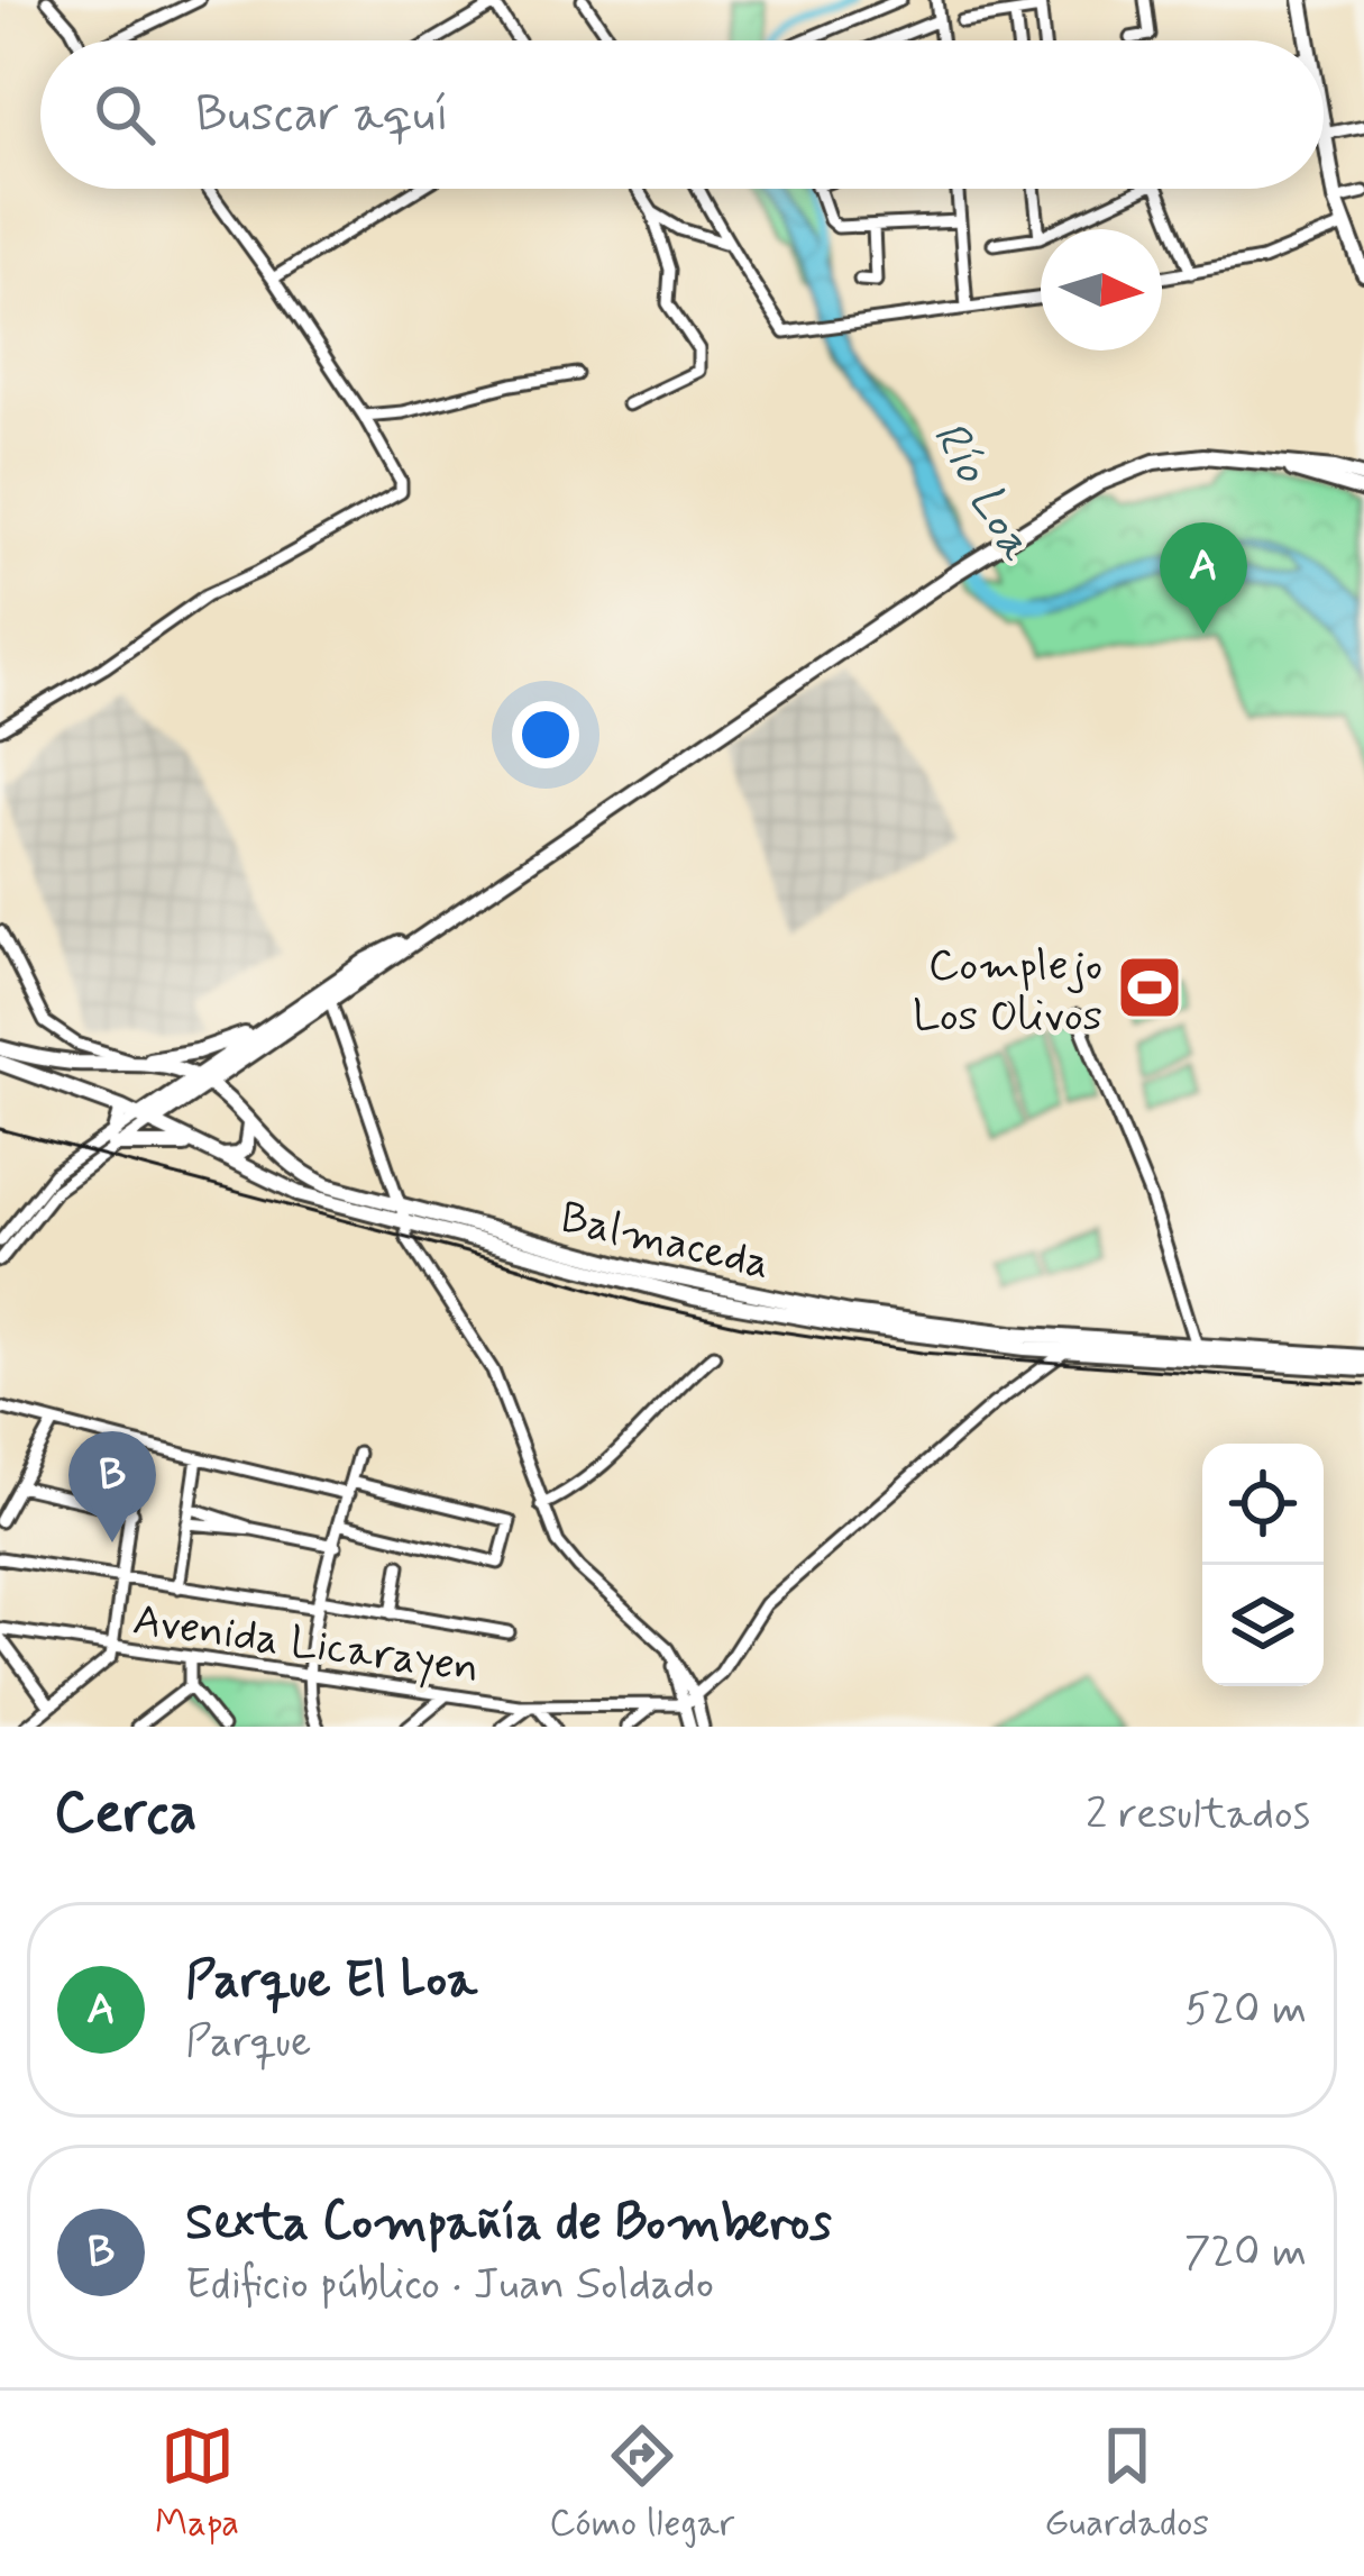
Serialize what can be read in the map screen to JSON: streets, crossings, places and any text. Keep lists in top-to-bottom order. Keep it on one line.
{"streets":{"main road":["Balmaceda"],"street":["Avenida Licarayen"]},"water":["Río Loa"],"places":{"sports":["Complejo Los Olivos"]},"north":"right","page":{"search":"Buscar aquí","pins":["A","B"],"heading":["Cerca","2 resultados"],"list":[{"mark":"A","name":"Parque El Loa","note":"Parque","value":"520 m"},{"mark":"B","name":"Sexta Compañía de Bomberos","note":"Edificio público · Juan Soldado","value":"720 m"}],"nav":["Mapa","Cómo llegar","Guardados"]}}
